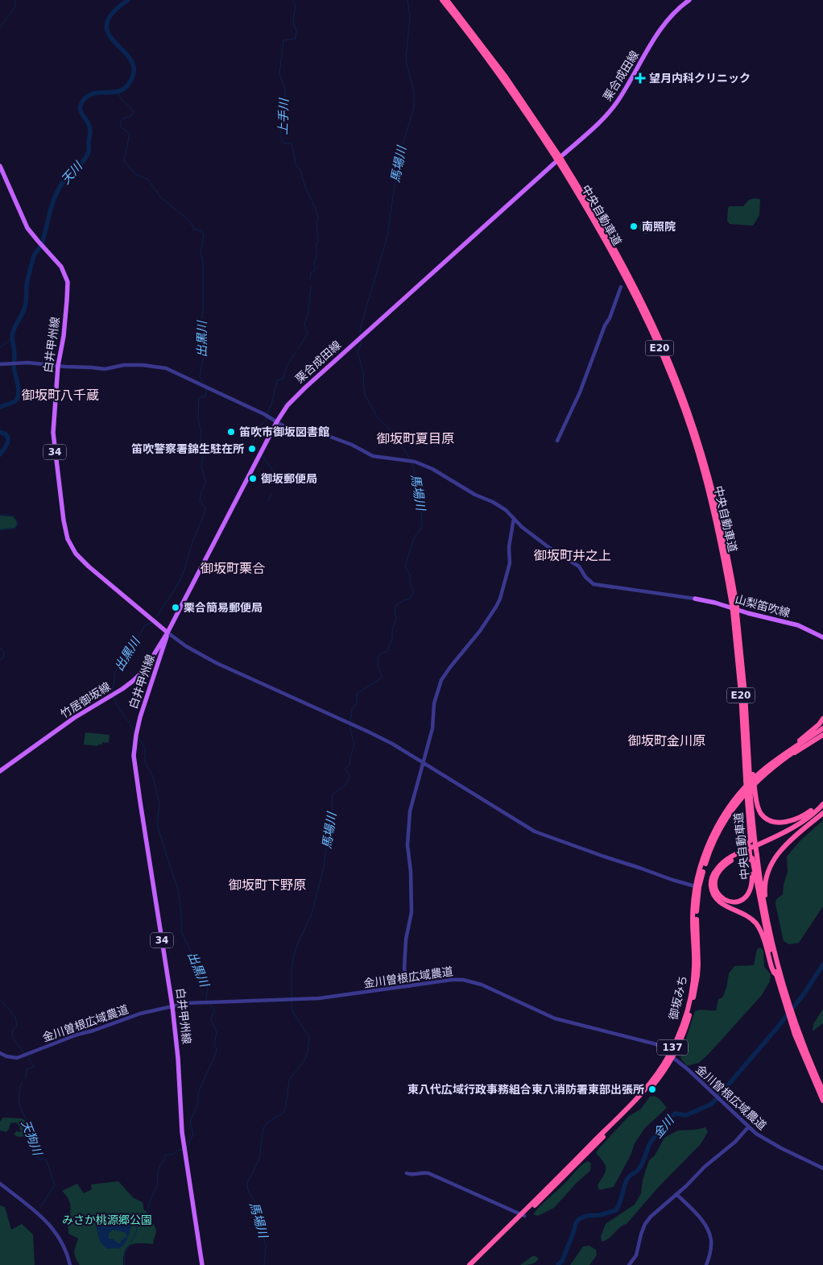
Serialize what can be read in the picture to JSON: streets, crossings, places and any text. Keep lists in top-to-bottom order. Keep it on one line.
{"streets":{"highway":["中央自動車道","E20","御坂みち","137"],"main road":["栗合成田線","白井甲州線","34","山梨笛吹線","竹居御坂線"],"street":["金川曽根広域農道"]},"crossings":[["栗合成田線","中央自動車道"],["栗合成田線","白井甲州線"],["栗合成田線","竹居御坂線"],["白井甲州線","竹居御坂線"],["白井甲州線","金川曽根広域農道"],["金川曽根広域農道","御坂みち"]],"districts":["御坂町八千蔵","御坂町夏目原","御坂町井之上","御坂町栗合","御坂町金川原","御坂町下野原"],"water":["上手川","馬場川","天川","出黒川","金川","天狗川"],"parks":["みさか桃源郷公園"],"places":{"health":["望月内科クリニック"],"other":["南照院","笛吹市御坂図書館","笛吹警察署錦生駐在所","御坂郵便局","栗合簡易郵便局","東八代広域行政事務組合東八消防署東部出張所"]}}
